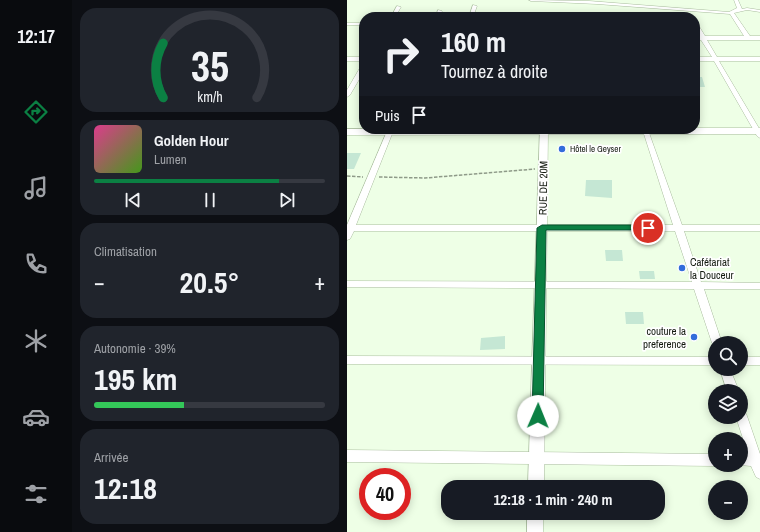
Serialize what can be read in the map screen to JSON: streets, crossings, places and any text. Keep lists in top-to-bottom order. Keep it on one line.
{"streets":{"street":["RUE DE 20M"]},"places":["Hôtel le Geyser","Cafétariat la Douceur","couture la preference"],"page":{"tabs":"12:17","turn":["160 m","Tournez à droite"],"then":"Puis","song":["Golden Hour","Lumen"],"tile":["Climatisation",["Autonomie · 39%","195 km"],["Arrivée","12:18"]],"heat":["−","20.5°","+"],"map_buttons":["+","−"],"limit":"40","trip":"12:18 · 1 min · 240 m","gauge":["35","km/h"]}}
